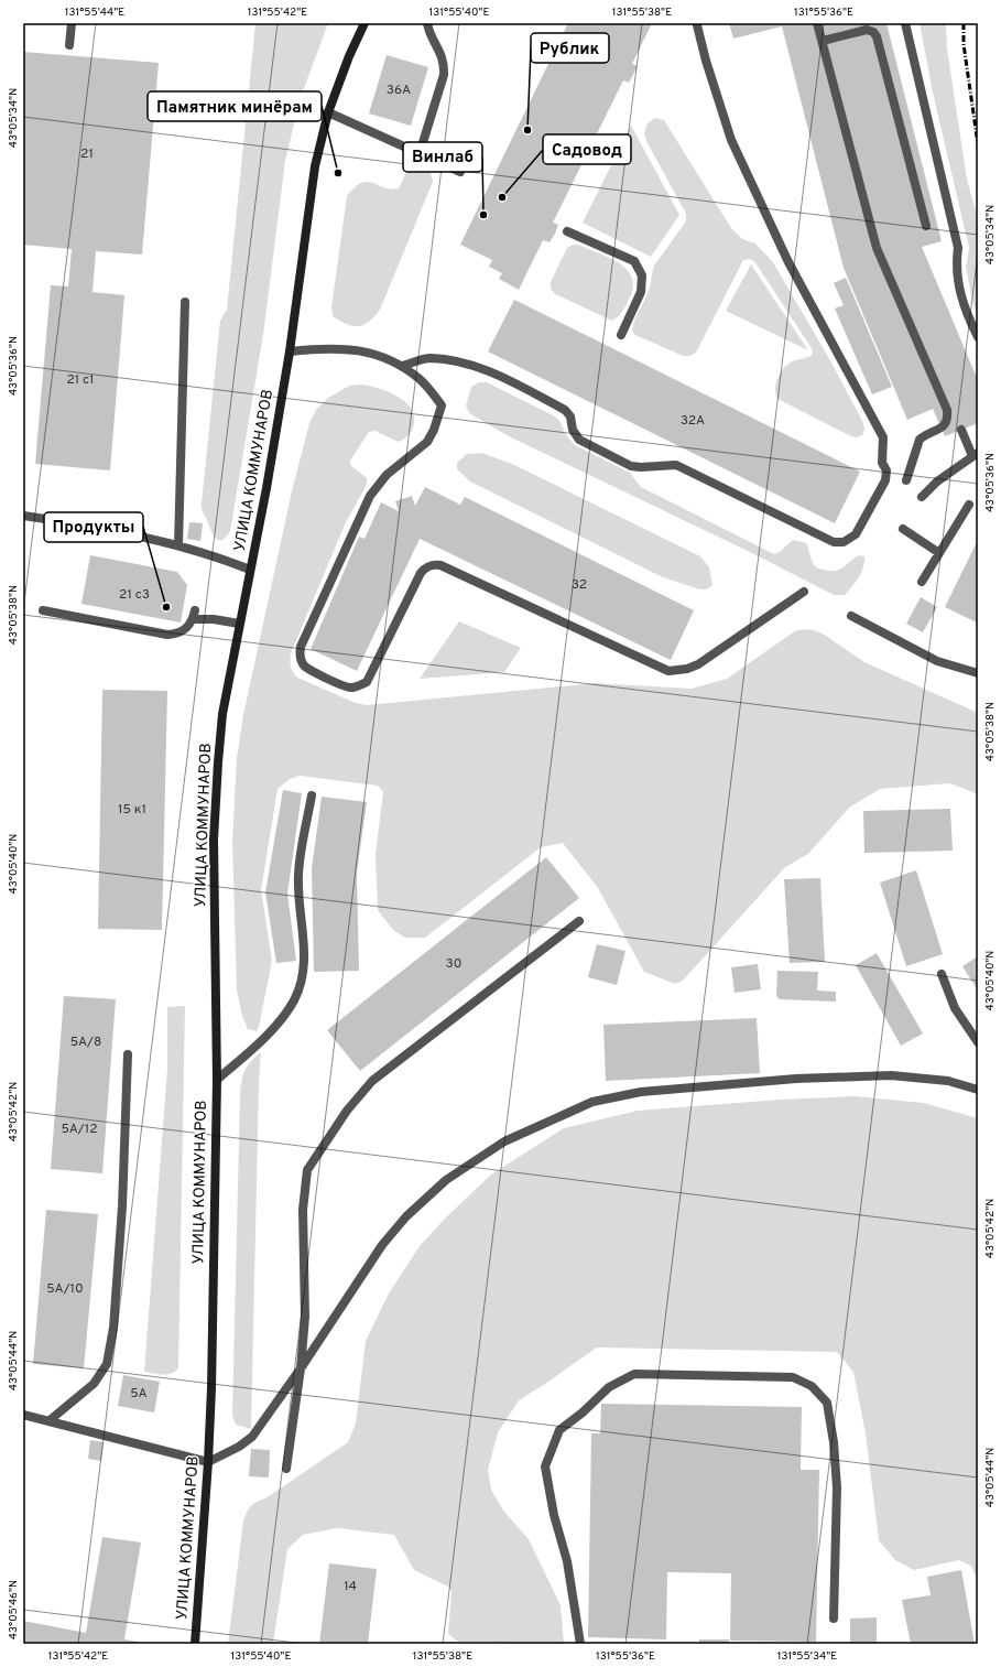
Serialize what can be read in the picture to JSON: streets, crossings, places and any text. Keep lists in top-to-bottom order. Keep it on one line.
{"streets":{"main road":["УЛИЦА КОММУНАРОВ"]},"places":["Рублик","Памятник минёрам","Садовод","Винлаб","Продукты"],"house_numbers":["36А","21","21 с1","32А","32","21 с3","15 к1","30","5А/8","5А/12","5А/10","5А","14"],"coordinates":["131°55'44\"E","131°55'42\"E","131°55'40\"E","131°55'38\"E","131°55'36\"E","43°05'34\"N","43°05'36\"N","43°05'38\"N","43°05'40\"N","43°05'42\"N","43°05'44\"N","43°05'46\"N","131°55'34\"E"]}
